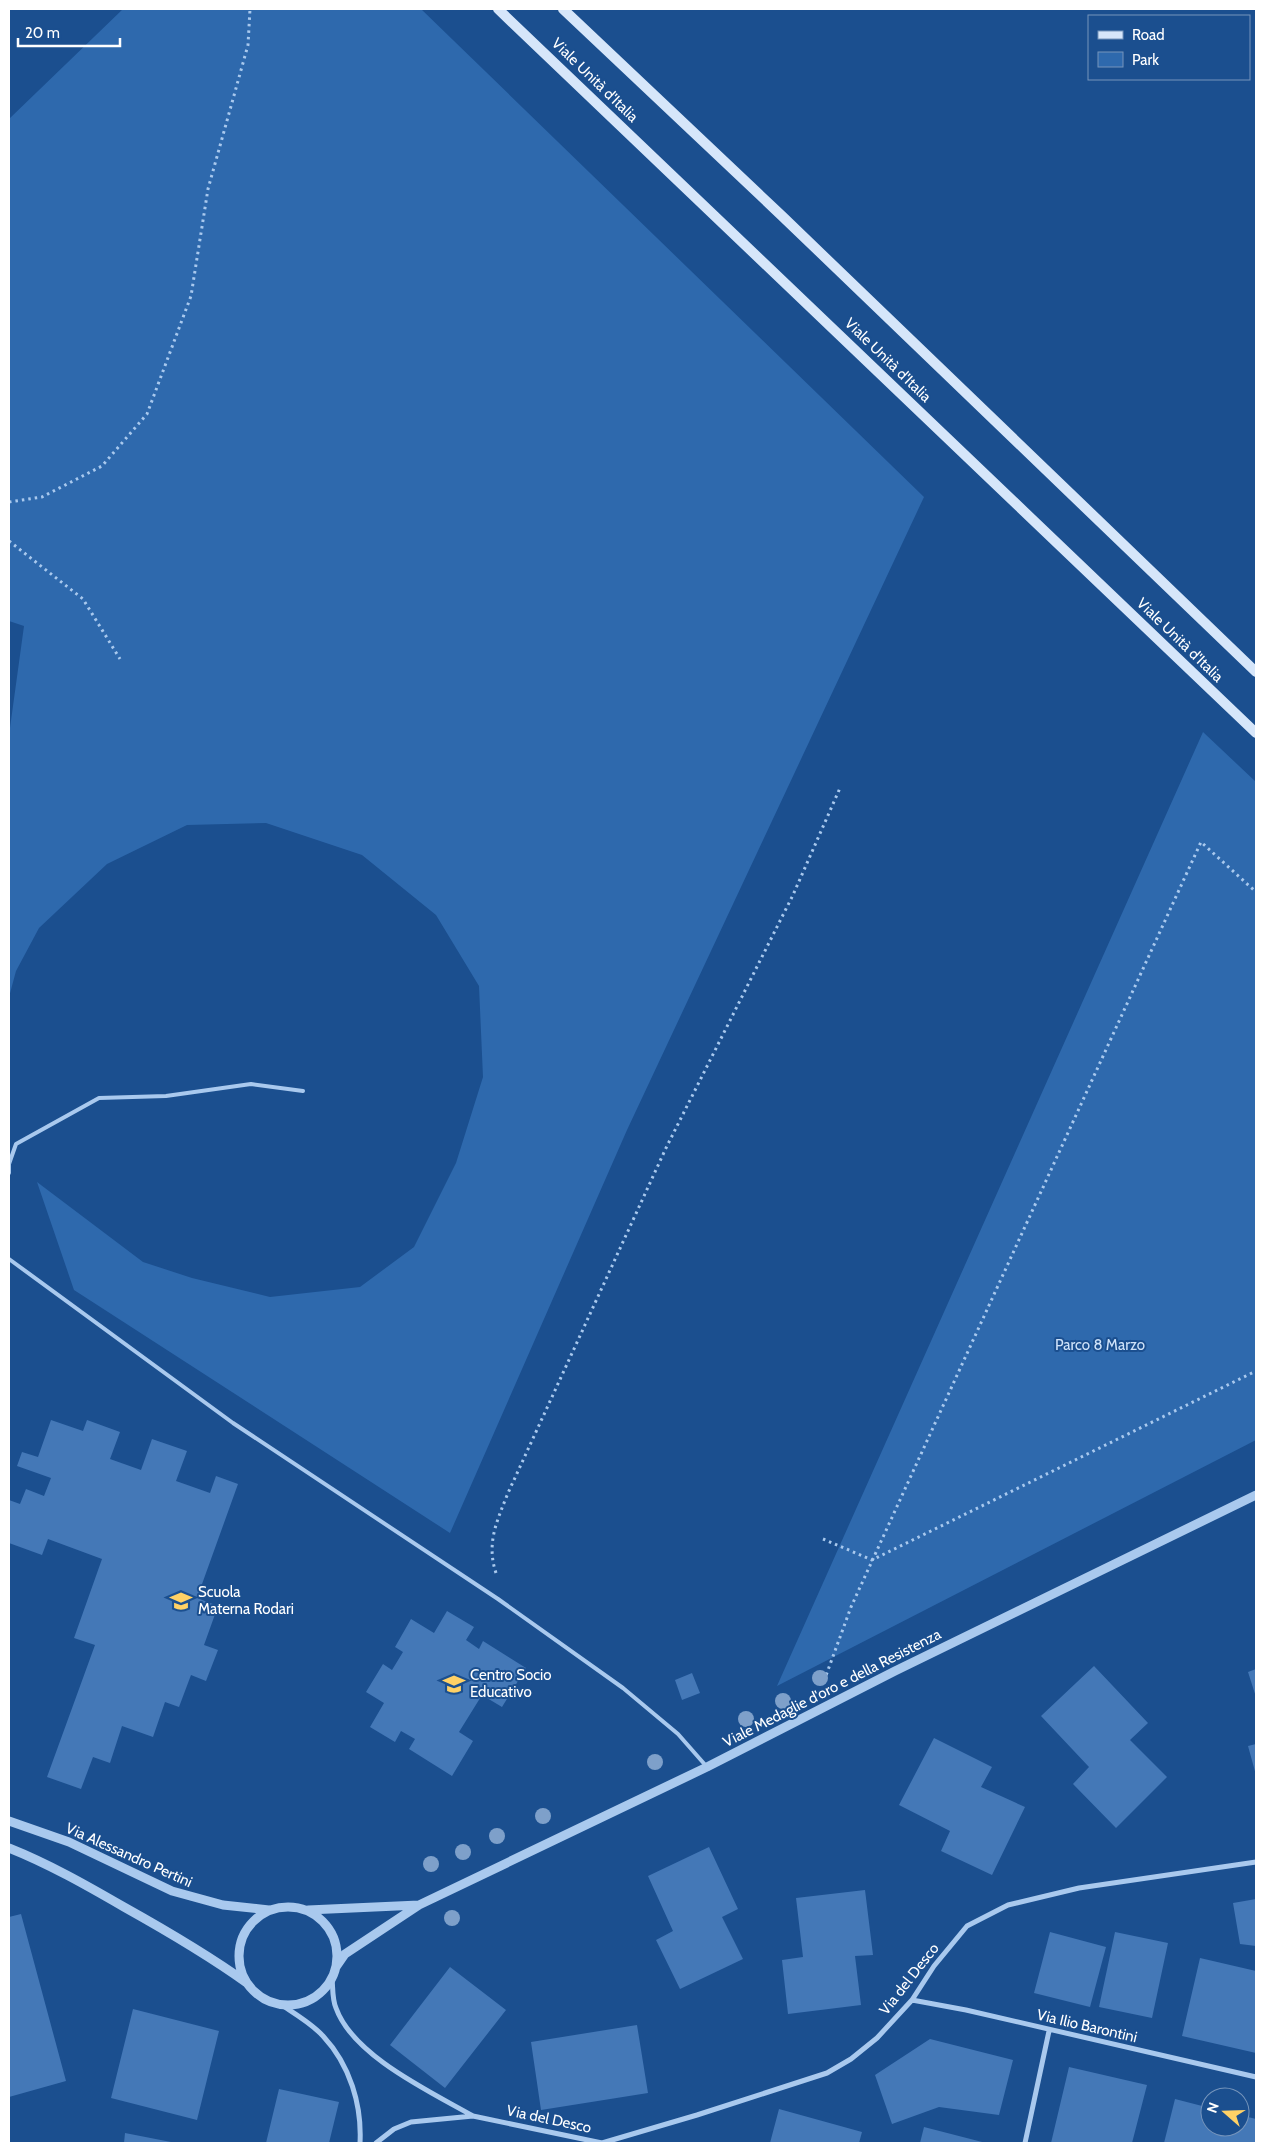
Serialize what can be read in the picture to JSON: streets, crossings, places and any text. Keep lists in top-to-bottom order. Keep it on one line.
{"streets":{"main road":["Viale Unità d'Italia"],"street":["Viale Medaglie d'oro e della Resistenza","Via Alessandro Pertini","Via del Desco","Via Ilio Barontini"]},"crossings":[["Viale Medaglie d'oro e della Resistenza","Via Alessandro Pertini"],["Via del Desco","Via Ilio Barontini"]],"parks":["Parco 8 Marzo"],"places":{"school or university":["Scuola Materna Rodari","Centro Socio Educativo"]},"legend":["Road","Park"],"scale_bar":"20 m","north":"left"}
